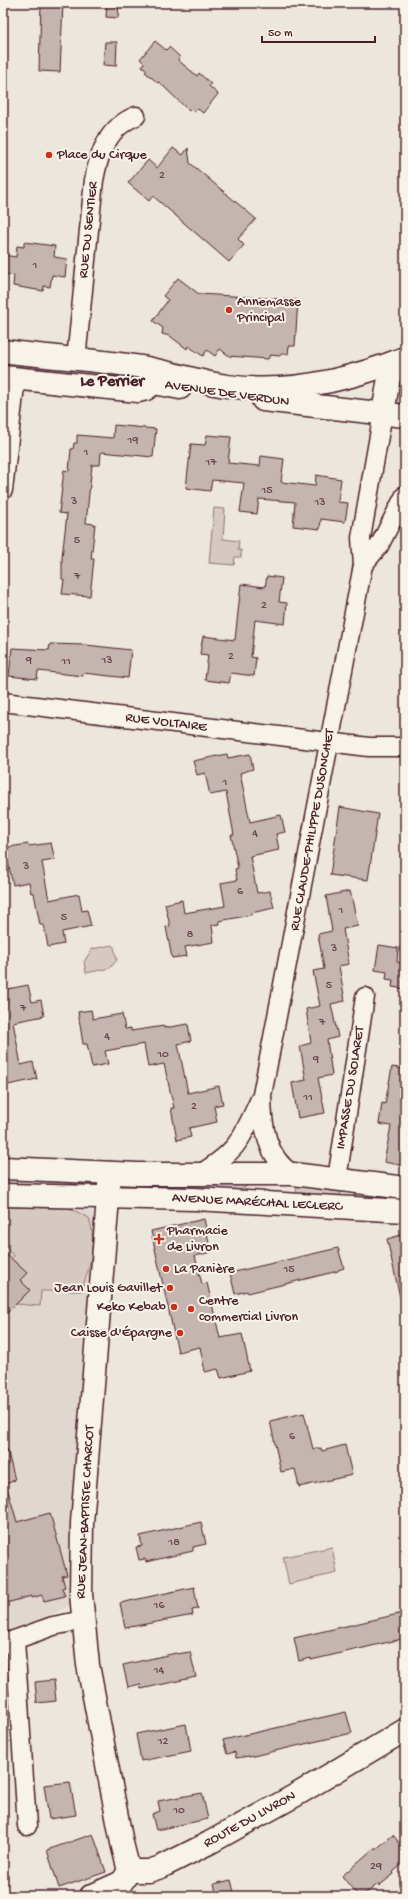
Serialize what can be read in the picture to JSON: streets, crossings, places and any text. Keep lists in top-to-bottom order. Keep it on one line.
{"streets":{"street":["RUE DU SENTIER","AVENUE DE VERDUN","RUE VOLTAIRE","RUE CLAUDE-PHILIPPE DUSONCHET","IMPASSE DU SOLARET","AVENUE MARÉCHAL LECLERC","RUE JEAN-BAPTISTE CHARCOT","ROUTE DU LIVRON"]},"crossings":[["RUE DU SENTIER","AVENUE DE VERDUN"],["AVENUE DE VERDUN","RUE CLAUDE-PHILIPPE DUSONCHET"],["RUE VOLTAIRE","RUE CLAUDE-PHILIPPE DUSONCHET"],["RUE CLAUDE-PHILIPPE DUSONCHET","AVENUE MARÉCHAL LECLERC"],["IMPASSE DU SOLARET","AVENUE MARÉCHAL LECLERC"],["AVENUE MARÉCHAL LECLERC","RUE JEAN-BAPTISTE CHARCOT"],["RUE JEAN-BAPTISTE CHARCOT","ROUTE DU LIVRON"]],"districts":["Le Perrier"],"places":{"other":["Place du Cirque","Annemasse Principal","La Panière","Jean Louis Gavillet","Keko Kebab","Centre commercial Livron","Caisse d'Épargne"],"health":["Pharmacie de Livron"]},"house_numbers":["2","1","19","1","17","15","3","13","5","7","2","2","9","13","11","1","4","3","6","1","5","8","3","5","7","7","4","10","9","11","2","15","6","18","16","14","12","10","29"],"scale_bar":"50 m"}
